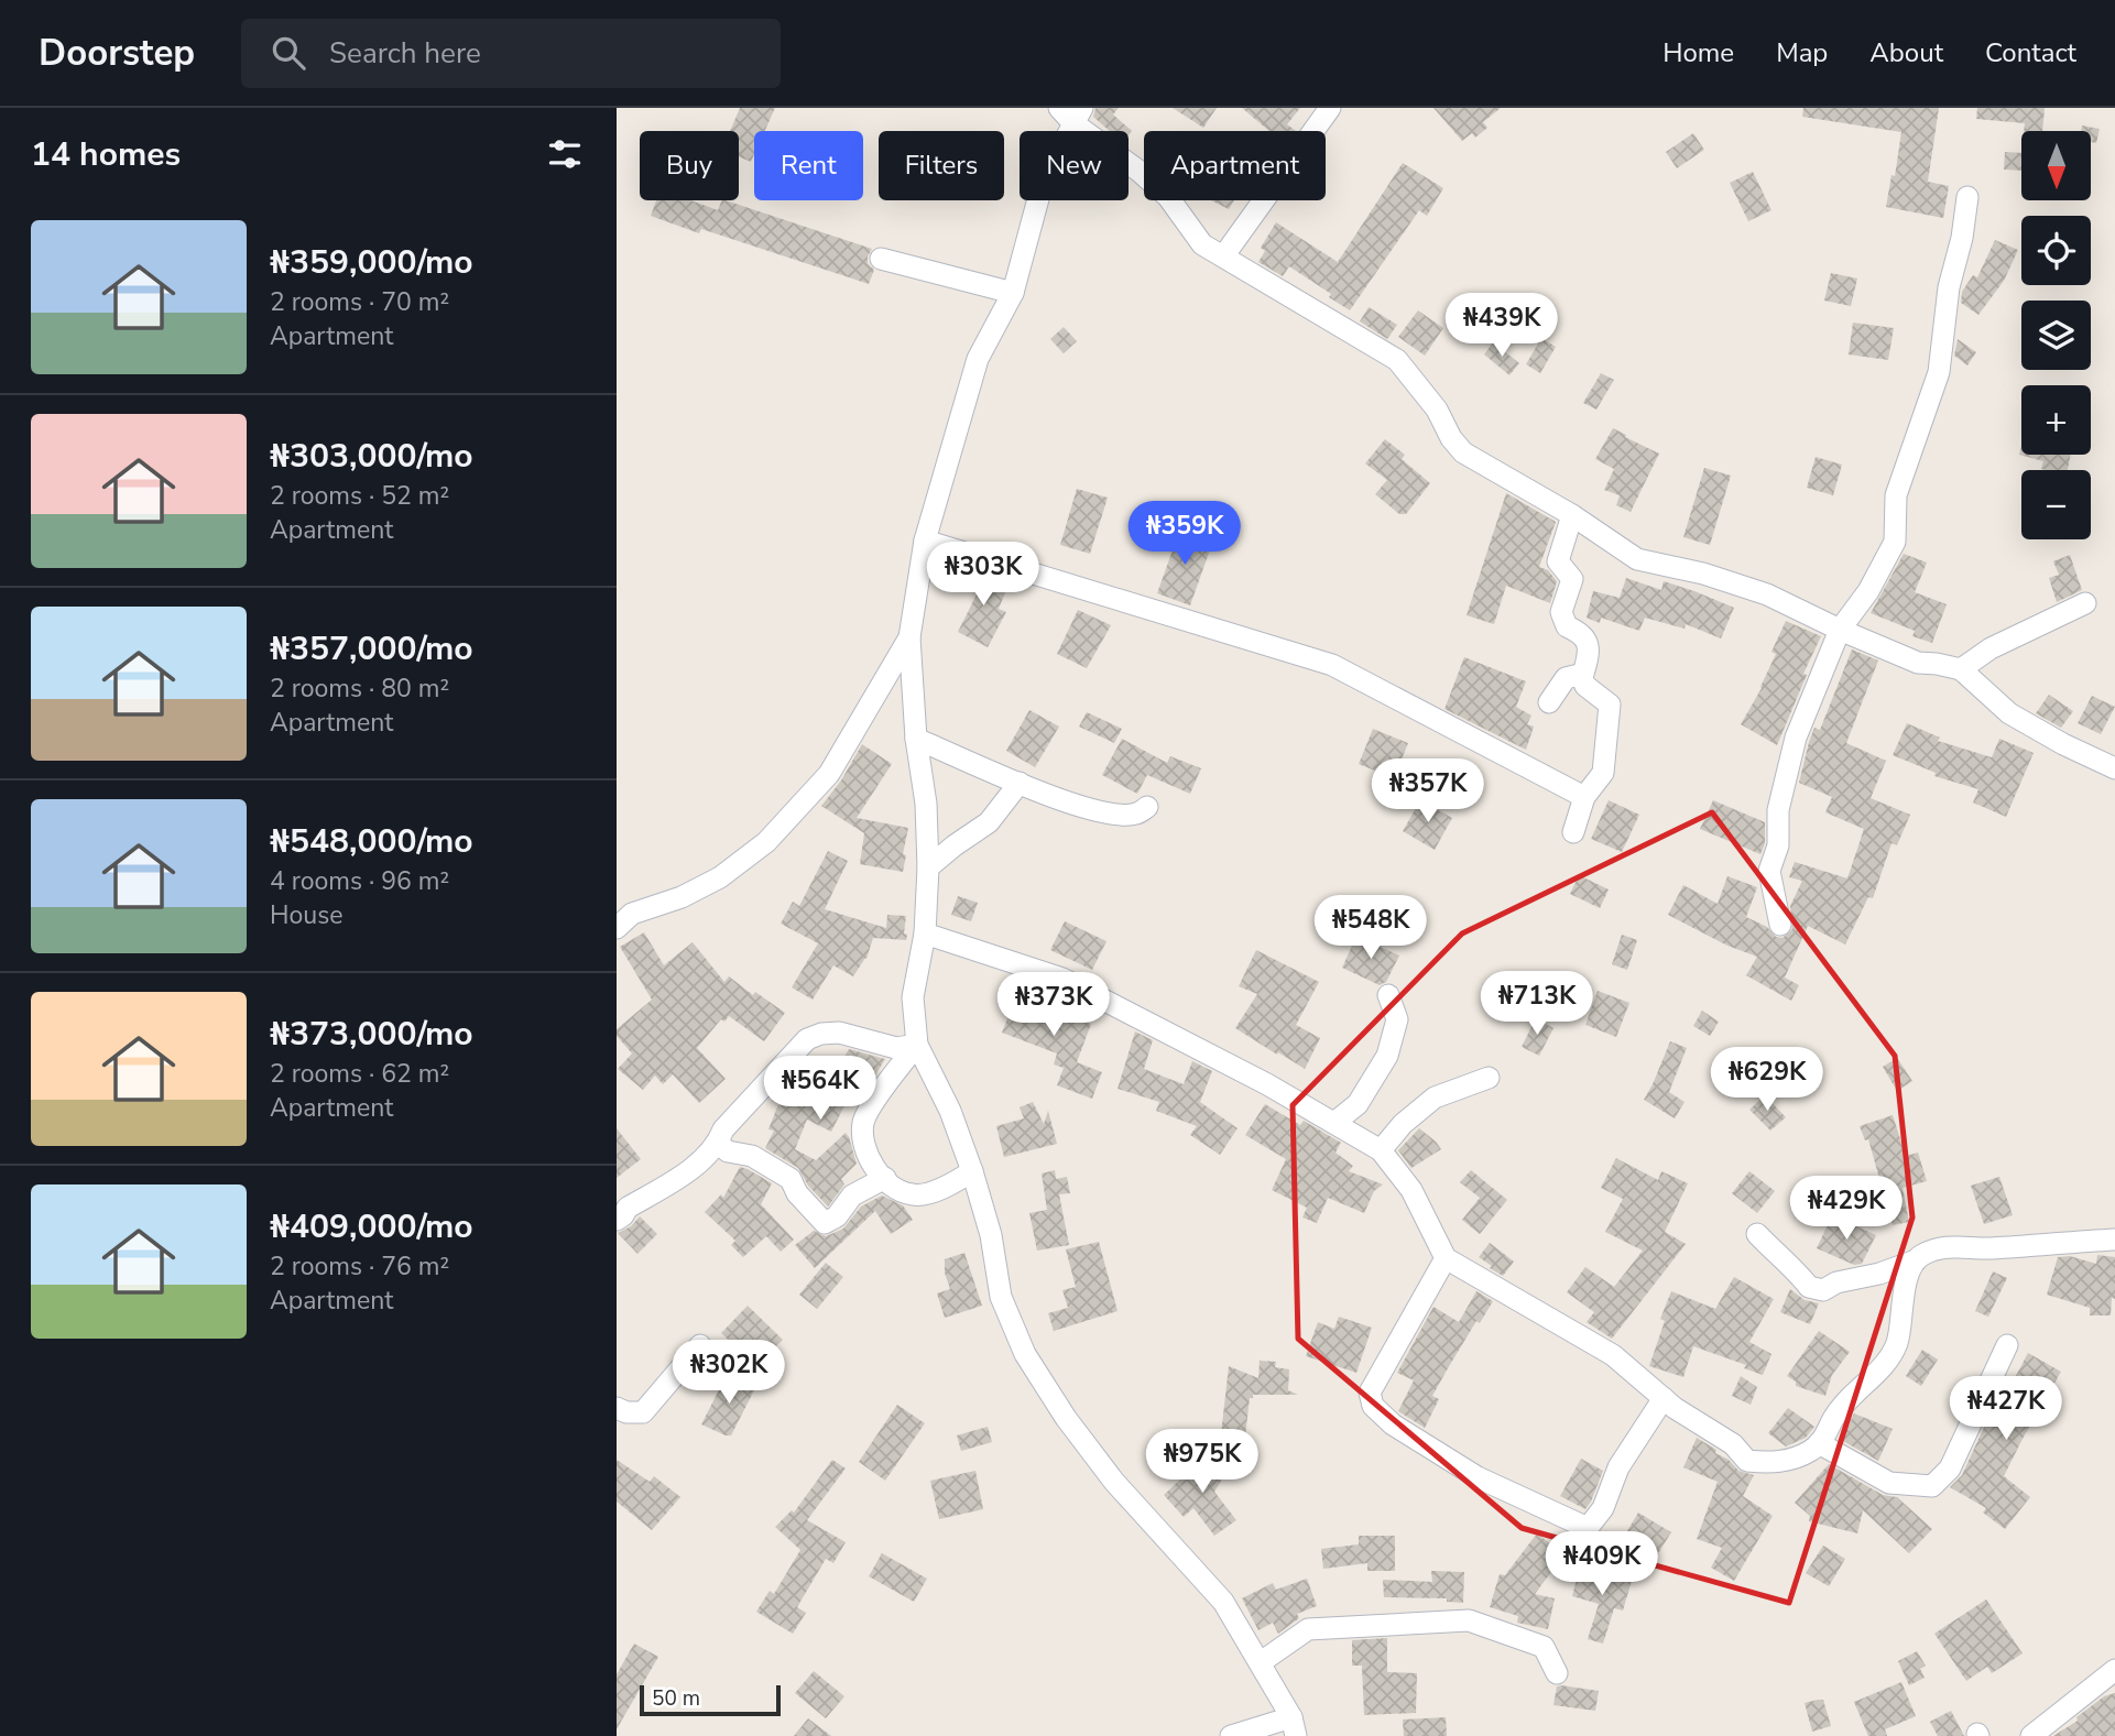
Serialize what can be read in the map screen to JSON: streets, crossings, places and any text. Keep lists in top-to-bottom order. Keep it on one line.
{"scale_bar":"50 m","north":"bottom","page":{"header":"Doorstep","search":"Search here","nav":["Home","Map","About","Contact"],"heading":"14 homes","map_buttons":["+","−"],"chip":["Buy","Rent","Filters","New","Apartment"],"list":[{"name":"₦359,000/mo","note":"2 rooms · 70 m² · Apartment"},{"name":"₦303,000/mo","note":"2 rooms · 52 m² · Apartment"},{"name":"₦357,000/mo","note":"2 rooms · 80 m² · Apartment"},{"name":"₦548,000/mo","note":"4 rooms · 96 m² · House"},{"name":"₦373,000/mo","note":"2 rooms · 62 m² · Apartment"},{"name":"₦409,000/mo","note":"2 rooms · 76 m² · Apartment"}],"price":["₦439K","₦359K","₦303K","₦357K","₦548K","₦713K","₦373K","₦629K","₦564K","₦429K","₦302K","₦427K","₦975K","₦409K"],"scale":"50 m"}}
